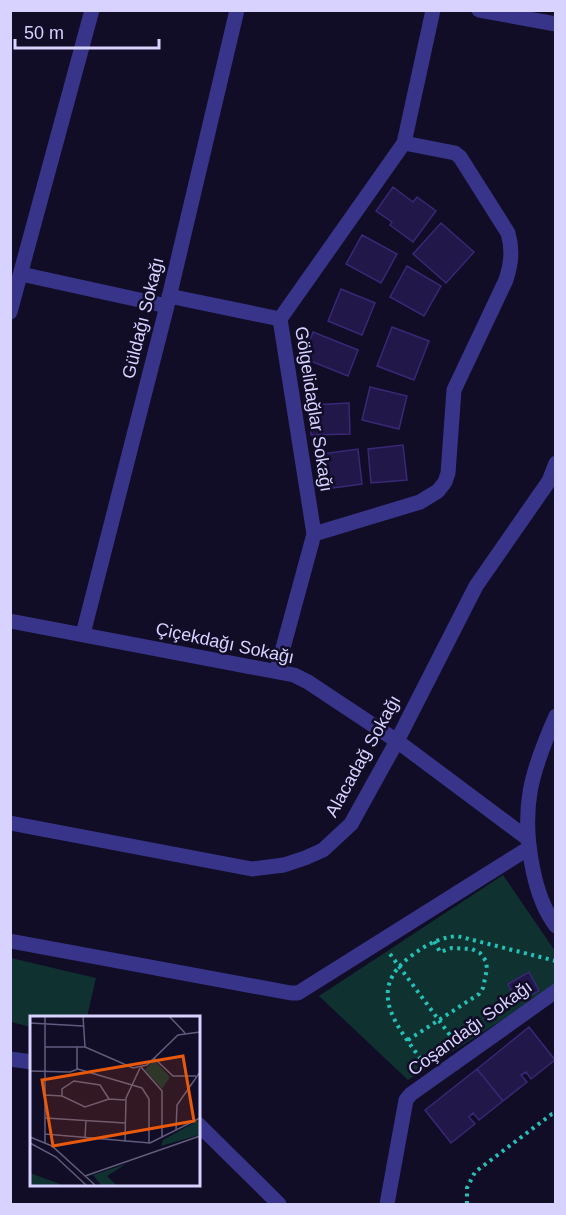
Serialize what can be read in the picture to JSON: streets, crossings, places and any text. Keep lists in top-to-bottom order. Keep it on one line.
{"streets":{"street":["Güldağı Sokağı","Gölgelidağlar Sokağı","Çiçekdağı Sokağı","Alacadağ Sokağı","Coşandağı Sokağı"]},"crossings":[["Güldağı Sokağı","Çiçekdağı Sokağı"],["Gölgelidağlar Sokağı","Çiçekdağı Sokağı"],["Çiçekdağı Sokağı","Alacadağ Sokağı"]],"scale_bar":"50 m"}
